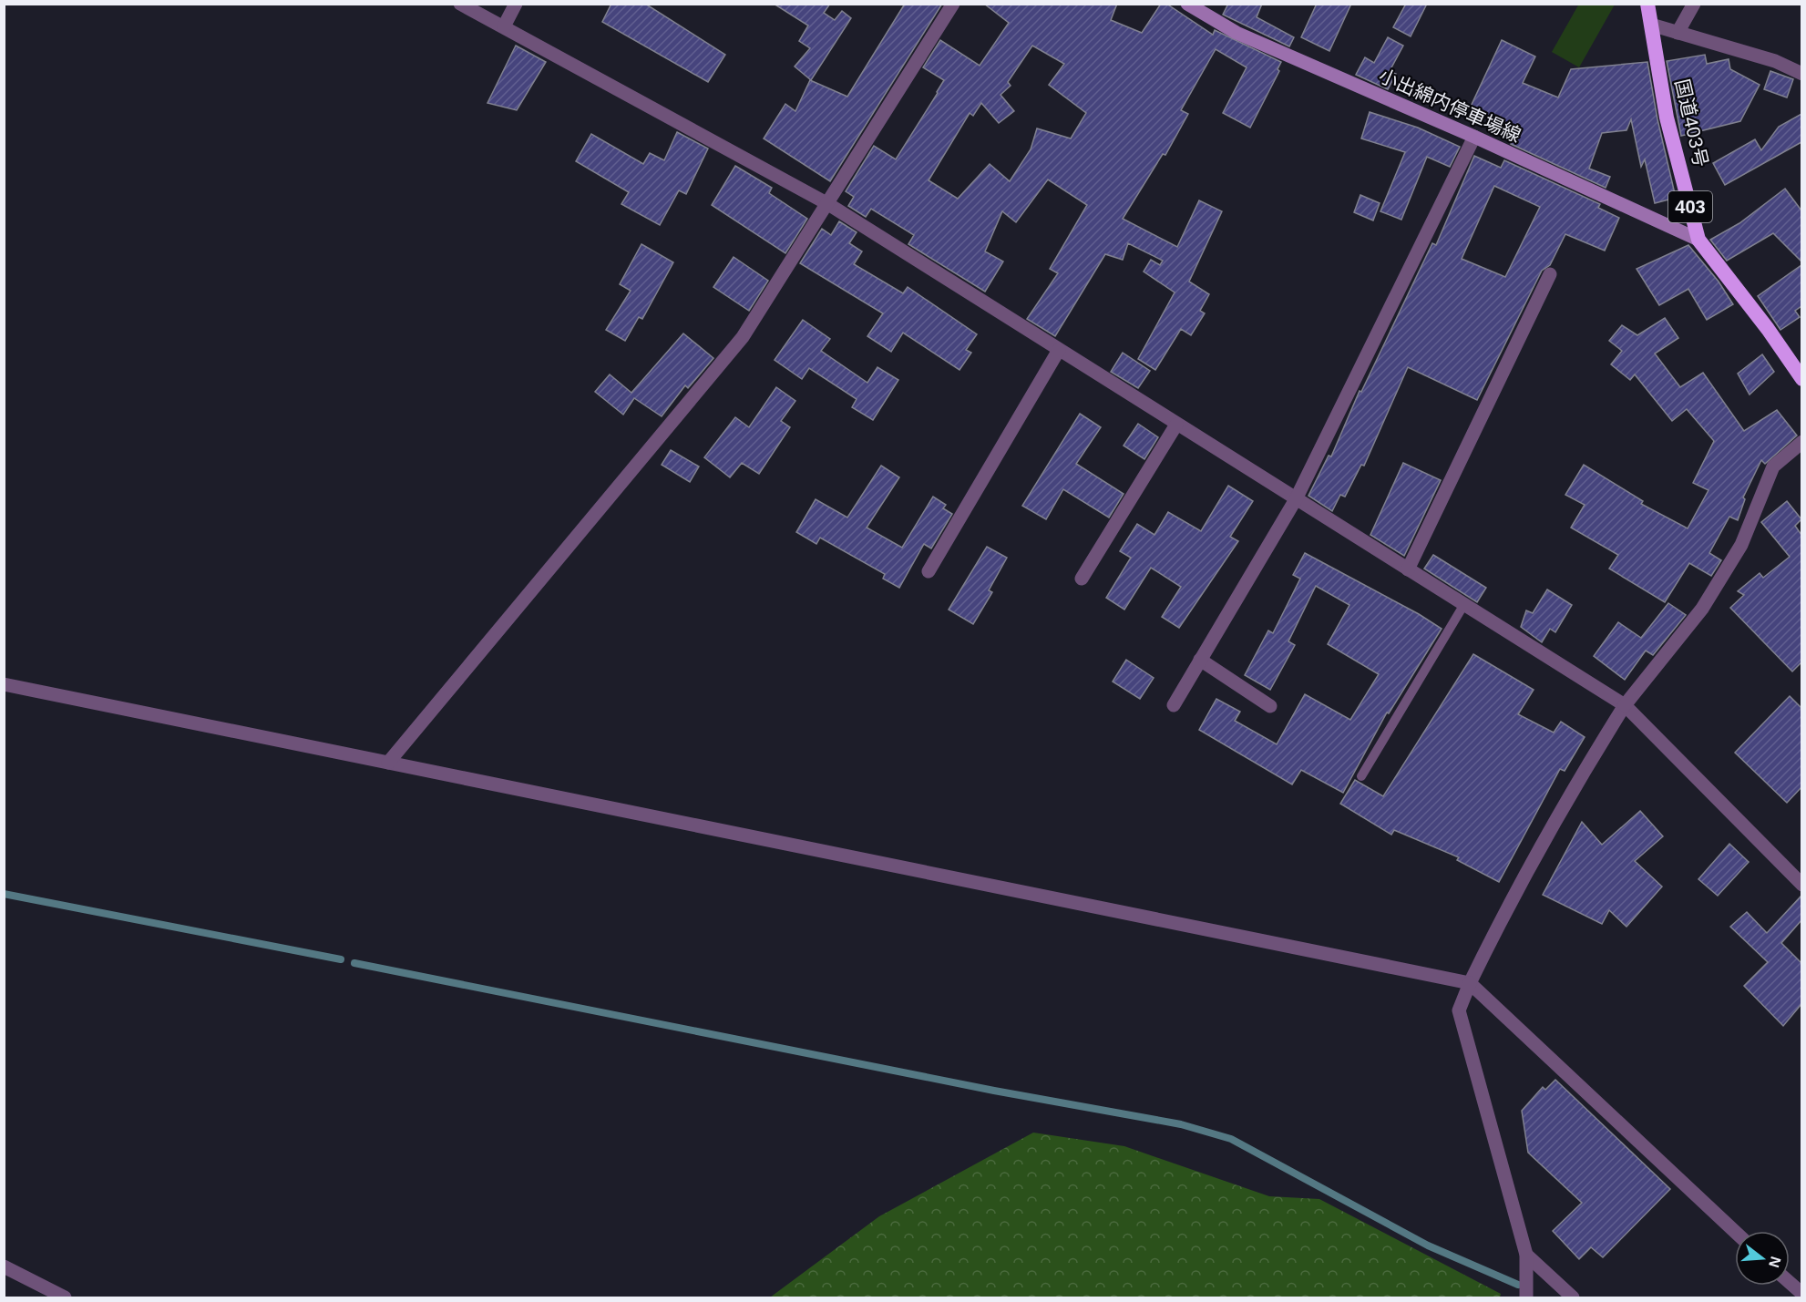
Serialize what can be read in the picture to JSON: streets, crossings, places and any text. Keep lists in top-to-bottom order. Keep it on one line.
{"streets":{"highway":["国道403号","403"],"main road":["小出綿内停車場線"]},"crossings":[["小出綿内停車場線","国道403号"]],"north":"right"}
